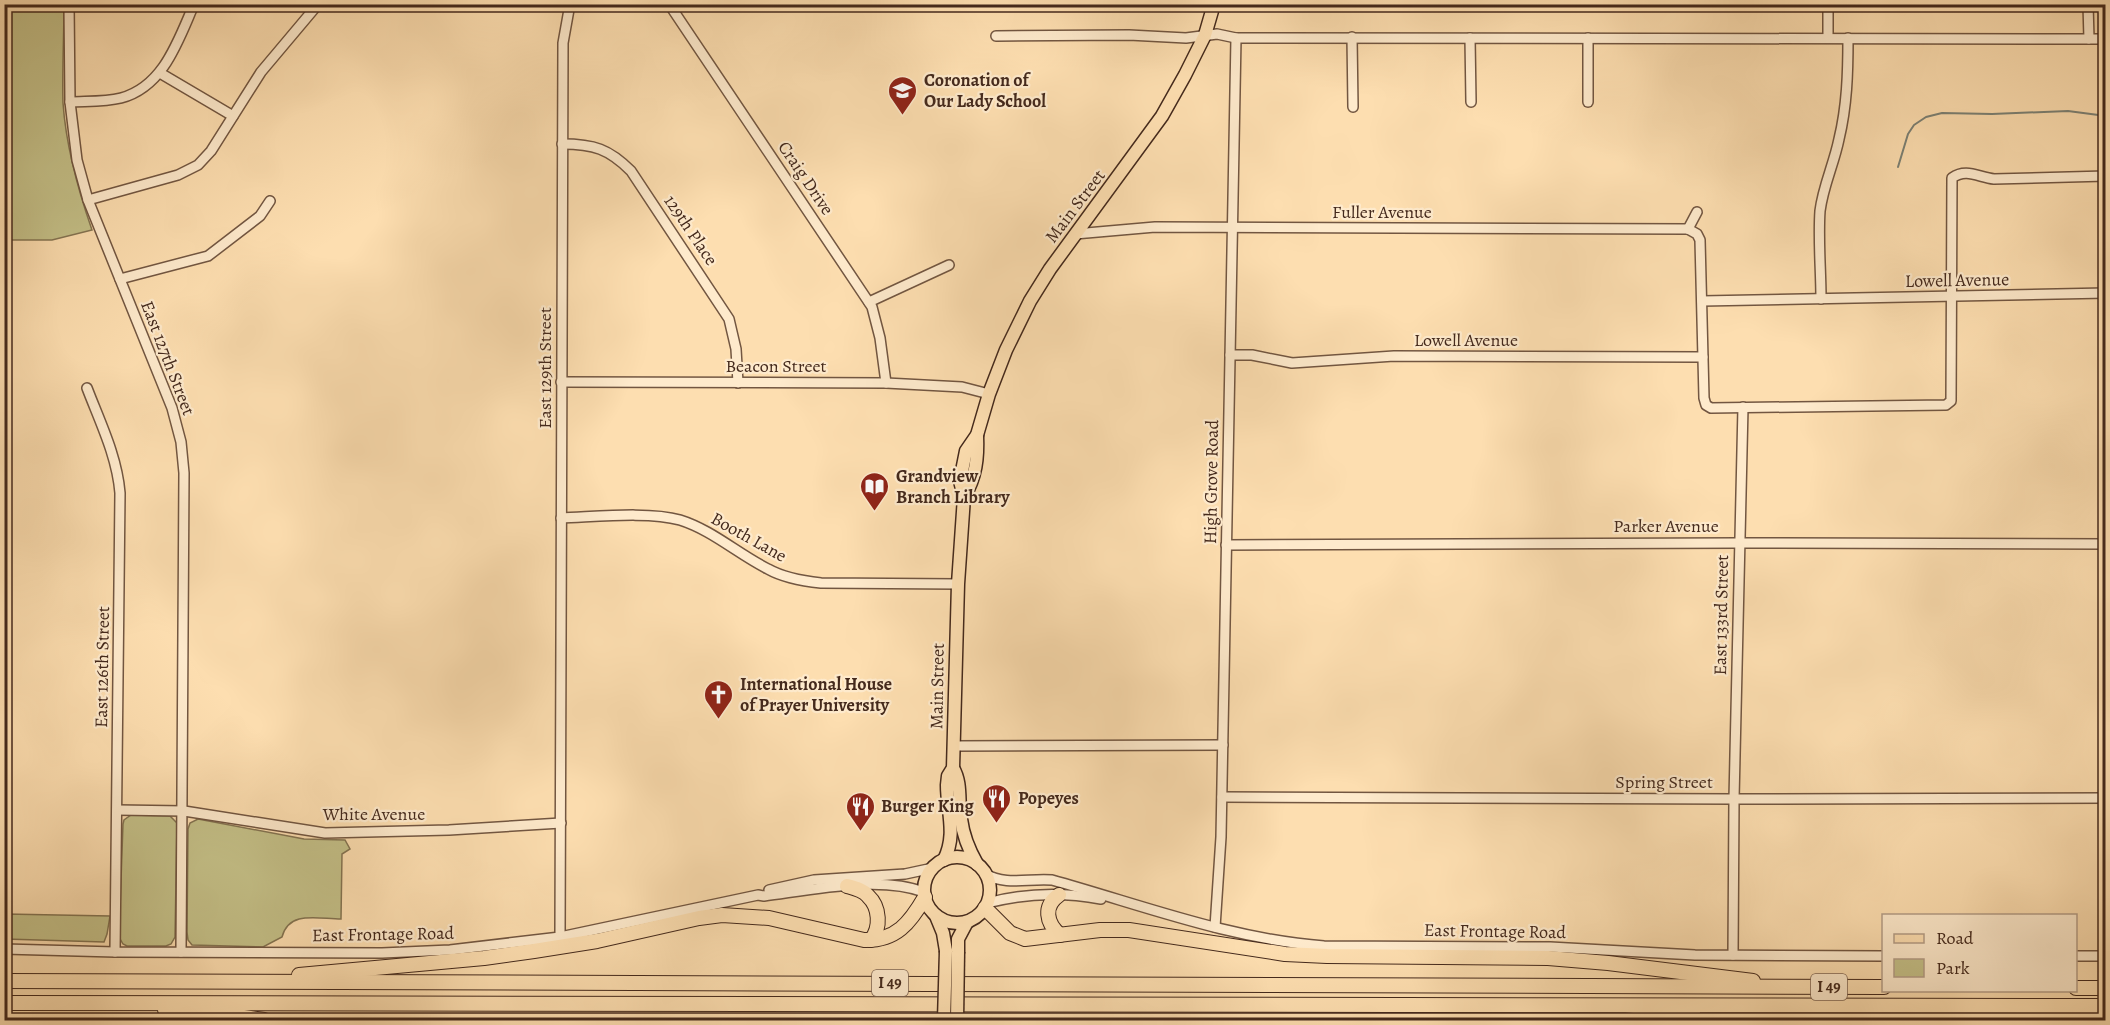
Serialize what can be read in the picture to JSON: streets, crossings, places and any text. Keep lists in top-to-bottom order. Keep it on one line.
{"streets":{"highway":["I 49"],"main road":["Main Street"],"street":["Craig Drive","Fuller Avenue","129th Place","Lowell Avenue","East 127th Street","Beacon Street","East 129th Street","High Grove Road","Parker Avenue","Booth Lane","East 133rd Street","East 126th Street","Spring Street","White Avenue","East Frontage Road"]},"crossings":[["Craig Drive","Beacon Street"],["Main Street","Fuller Avenue"],["Main Street","Beacon Street"],["Main Street","Booth Lane"],["Main Street","East Frontage Road"],["Fuller Avenue","High Grove Road"],["129th Place","Beacon Street"],["129th Place","East 129th Street"],["Lowell Avenue","High Grove Road"],["East 127th Street","White Avenue"],["East 127th Street","East Frontage Road"],["Beacon Street","East 129th Street"],["East 129th Street","Booth Lane"],["East 129th Street","White Avenue"],["East 129th Street","East Frontage Road"],["High Grove Road","Parker Avenue"],["High Grove Road","Spring Street"],["High Grove Road","East Frontage Road"],["Parker Avenue","East 133rd Street"],["East 133rd Street","Spring Street"],["East 133rd Street","East Frontage Road"],["East 126th Street","White Avenue"],["East 126th Street","East Frontage Road"]],"places":{"school or university":["Coronation of Our Lady School"],"library":["Grandview Branch Library"],"church":["International House of Prayer University"],"restaurant":["Popeyes","Burger King"]},"legend":["Road","Park"]}
